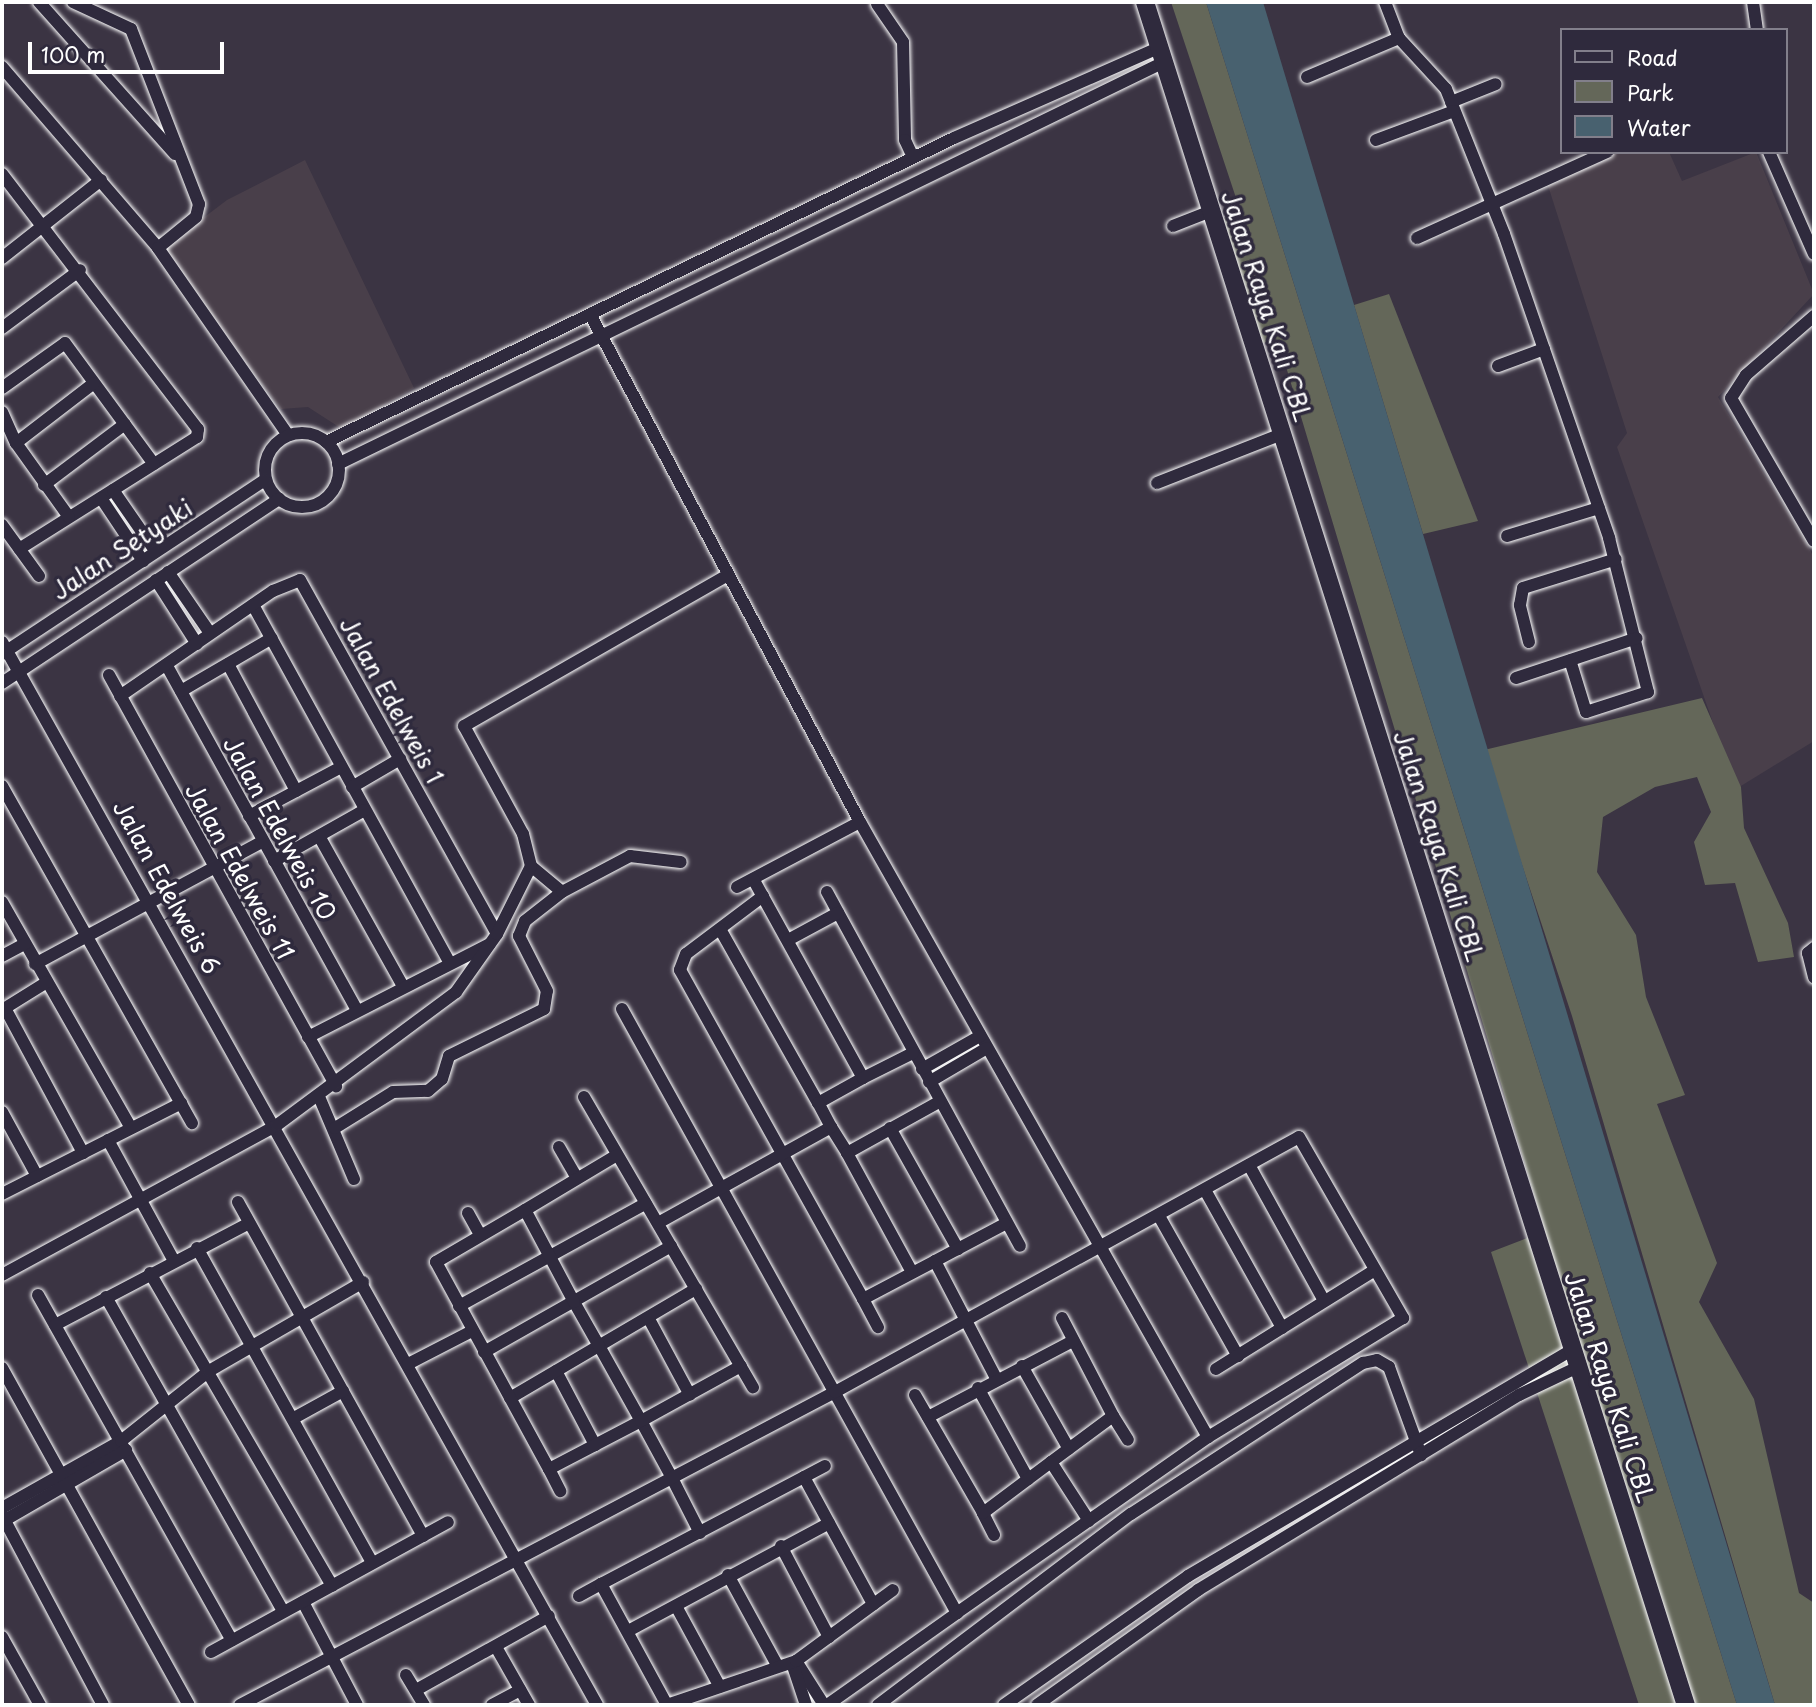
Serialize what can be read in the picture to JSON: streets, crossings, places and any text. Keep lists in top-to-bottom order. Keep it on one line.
{"streets":{"main road":["Jalan Raya Kali CBL"],"street":["Jalan Setyaki","Jalan Edelweis 1","Jalan Edelweis 10","Jalan Edelweis 11","Jalan Edelweis 6"]},"crossings":[["Jalan Setyaki","Jalan Edelweis 6"],["Jalan Edelweis 1","Jalan Edelweis 10"],["Jalan Edelweis 1","Jalan Edelweis 11"]],"legend":["Road","Park","Water"],"scale_bar":"100 m"}
